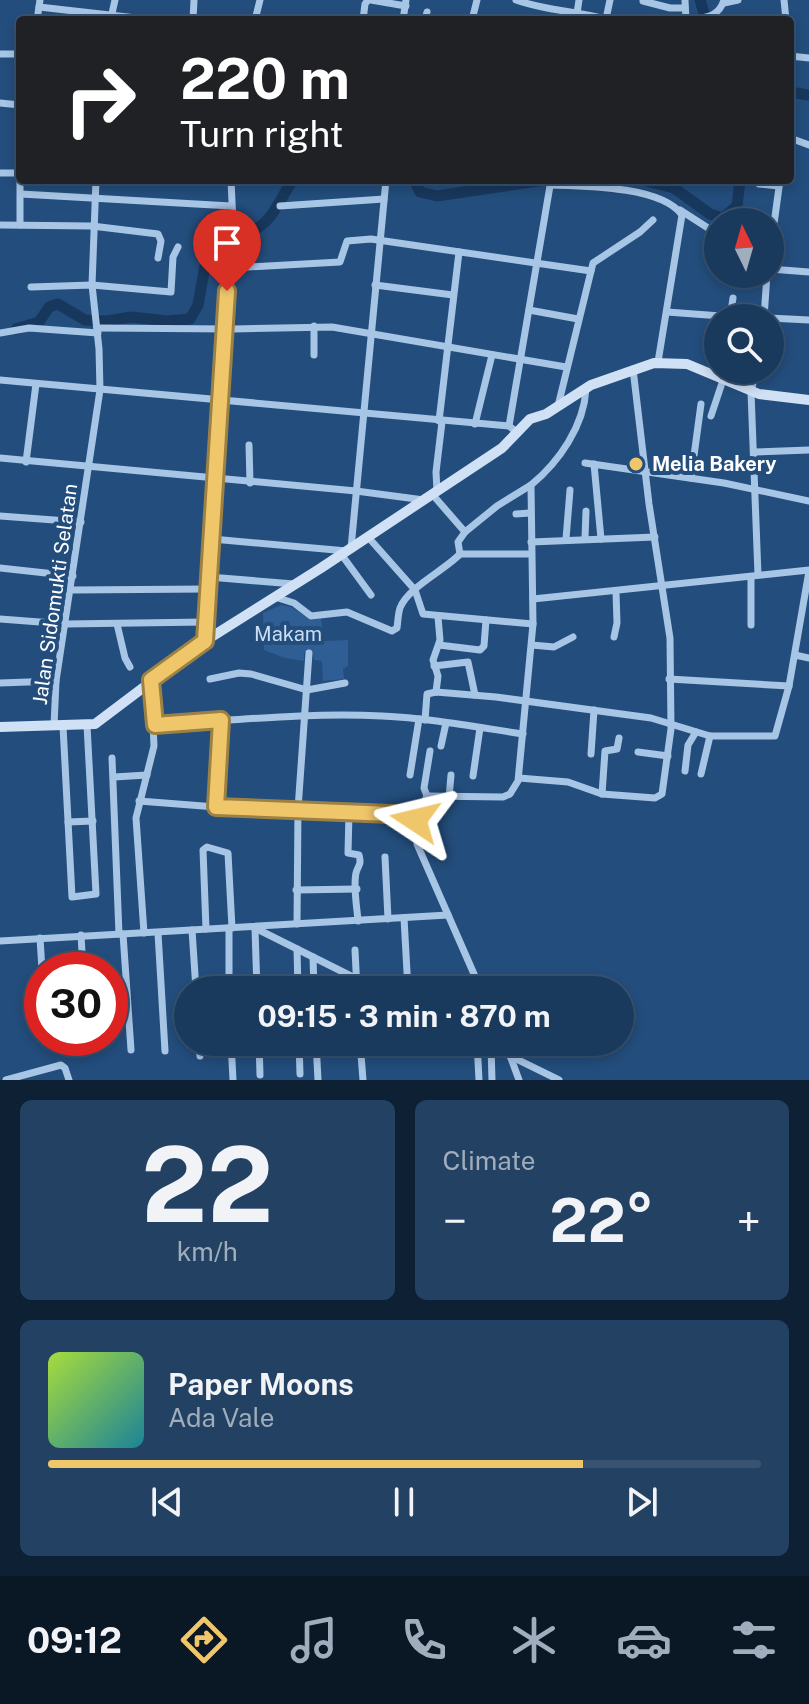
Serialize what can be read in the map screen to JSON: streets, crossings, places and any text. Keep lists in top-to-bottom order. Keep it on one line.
{"streets":{"street":["Jalan Sidomukti Selatan"]},"parks":["Makam"],"places":["Melia Bakery"],"north":"top","page":{"turn":["220 m","Turn right"],"limit":"30","trip":"09:15 · 3 min · 870 m","tile":[["22","km/h"],"Climate"],"heat":["−","22°","+"],"song":["Paper Moons","Ada Vale"],"tabs":"09:12"}}
